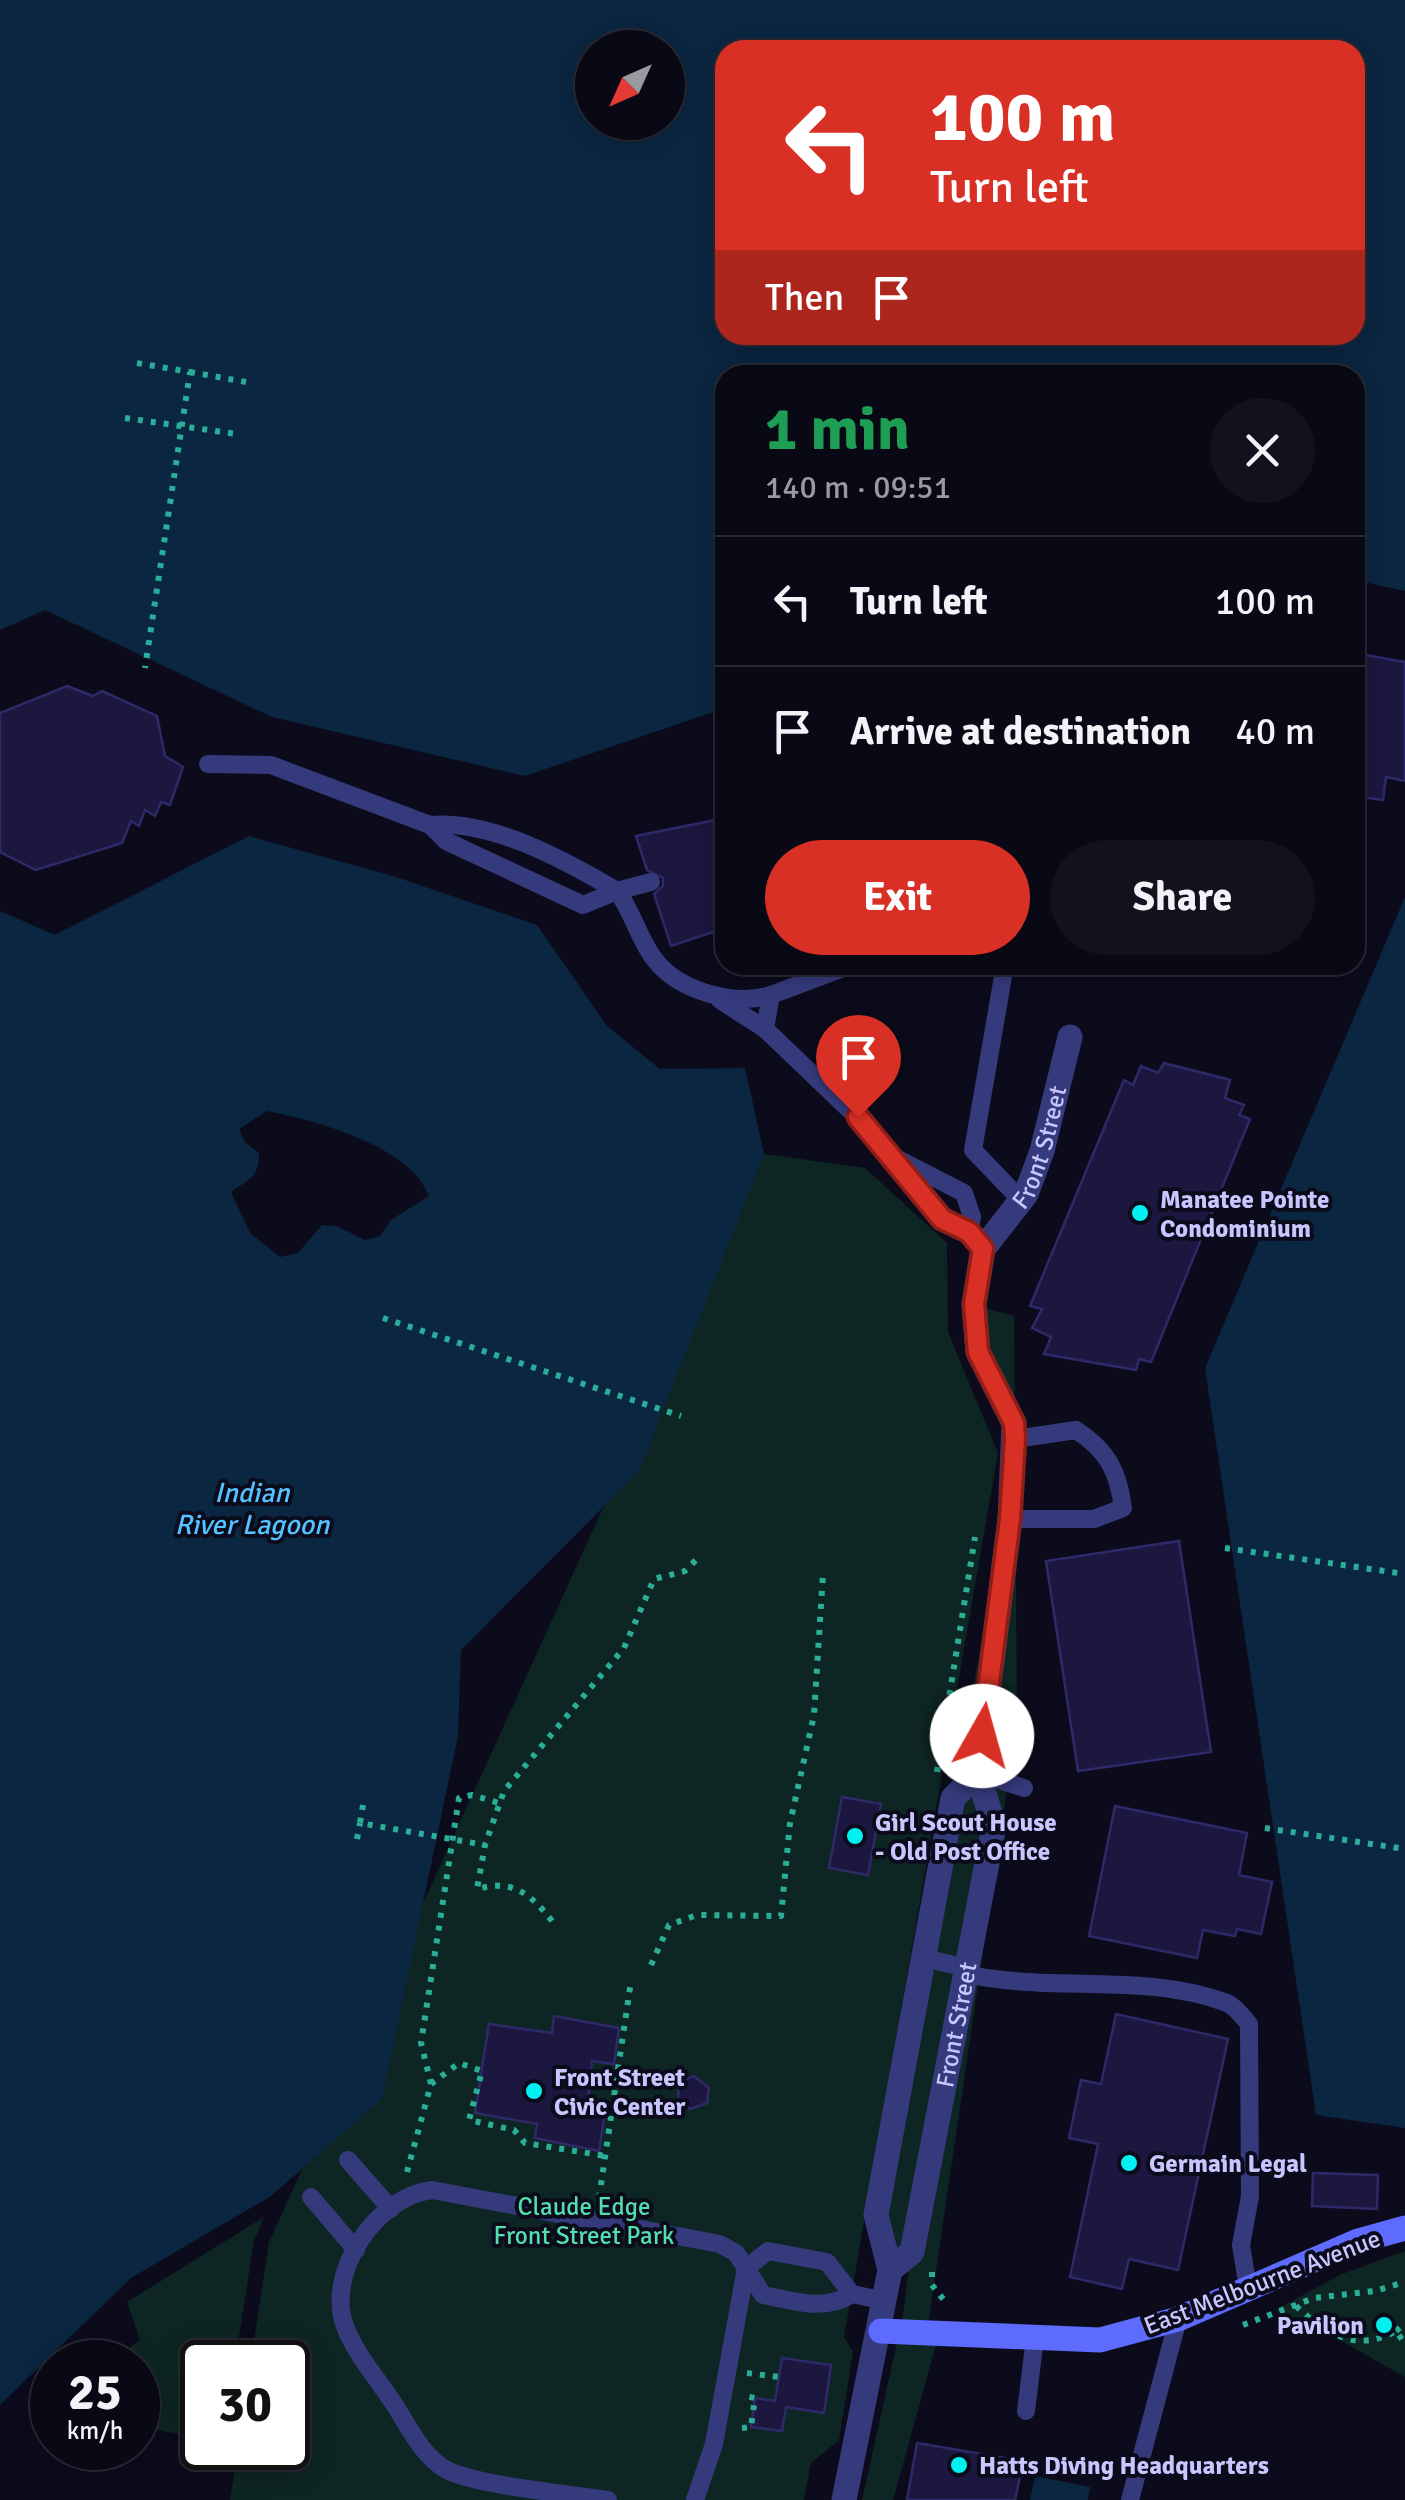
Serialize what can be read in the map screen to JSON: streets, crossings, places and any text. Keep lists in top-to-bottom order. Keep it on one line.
{"streets":{"street":["Front Street","East Melbourne Avenue"]},"crossings":[["Front Street","East Melbourne Avenue"]],"water":["Indian River Lagoon"],"parks":["Claude Edge Front Street Park"],"places":["Manatee Pointe Condominium","Girl Scout House - Old Post Office","Front Street Civic Center","Germain Legal","Pavilion","Hatts Diving Headquarters"],"north":"bottom left","page":{"turn":["100 m","Turn left"],"then":"Then","heading":["1 min","140 m · 09:51"],"list":[{"name":"Turn left","value":"100 m"},{"name":"Arrive at destination","value":"40 m"}],"buttons":["Exit","Share"],"speed":"25 km/h","limit":"30"}}
